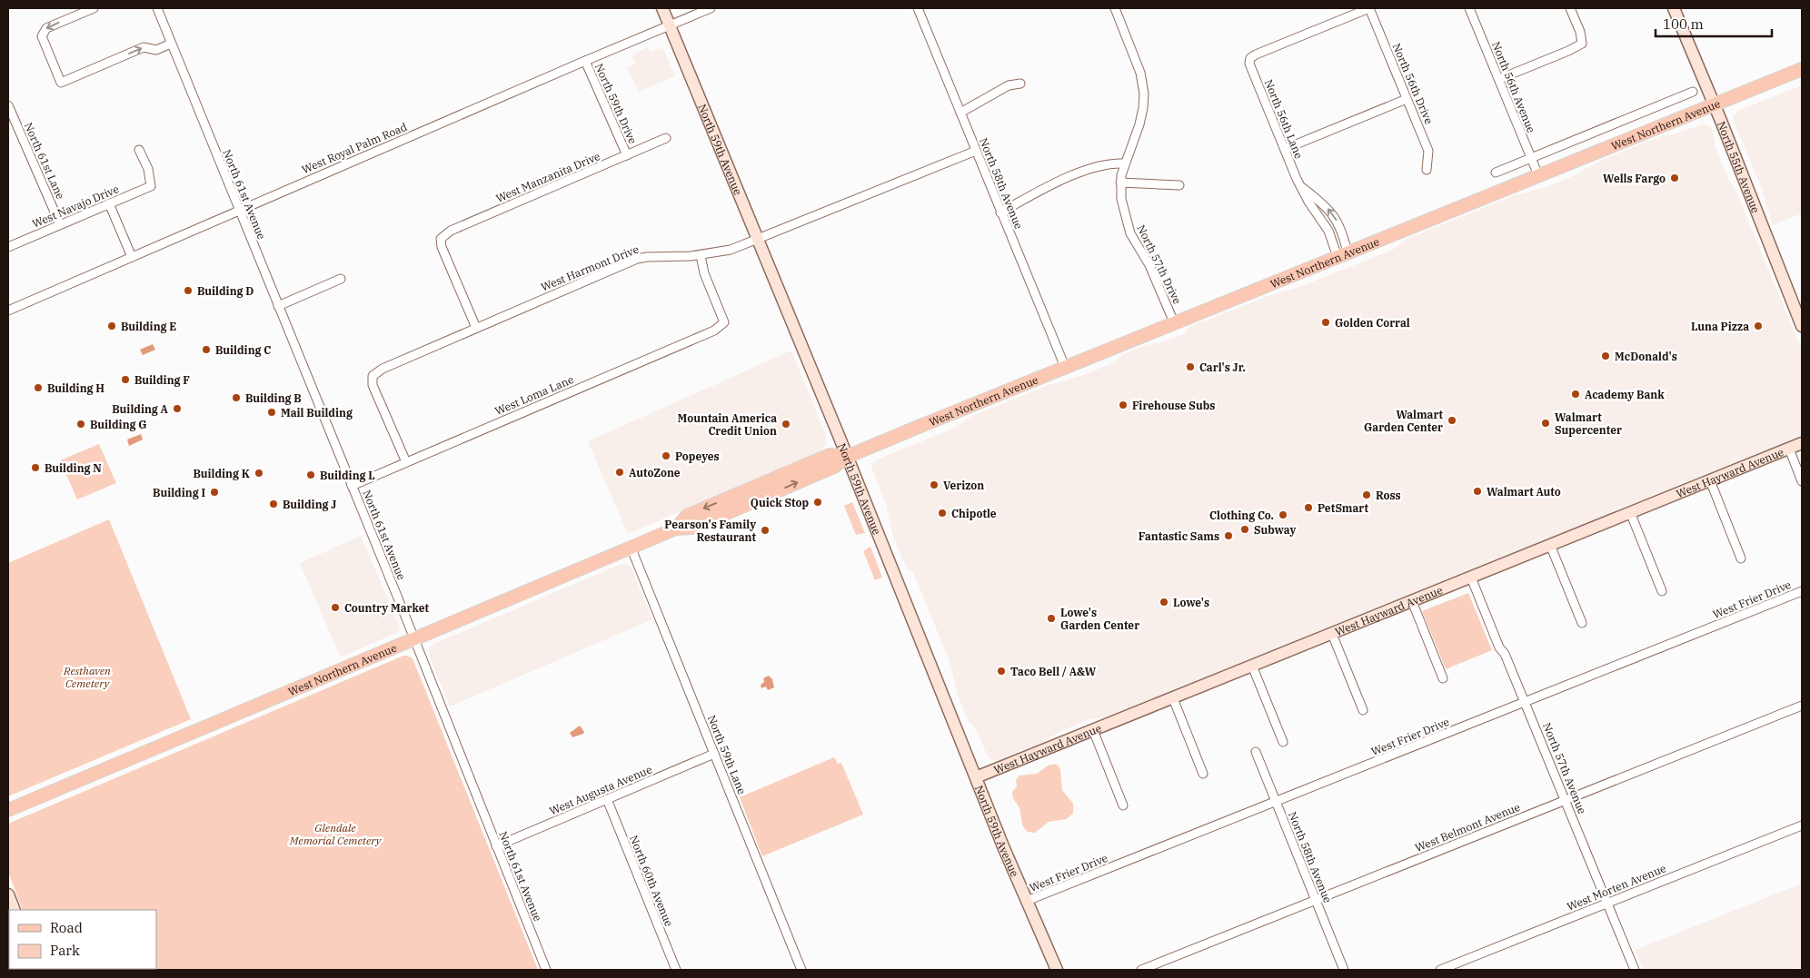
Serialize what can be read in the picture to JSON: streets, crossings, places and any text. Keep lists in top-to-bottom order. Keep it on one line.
{"streets":{"main road":["West Northern Avenue"],"street":["North 56th Drive","North 56th Avenue","North 59th Drive","North 56th Lane","West Royal Palm Road","North 59th Avenue","North 61st Lane","North 55th Avenue","West Manzanita Drive","North 58th Avenue","North 61st Avenue","West Navajo Drive","North 57th Drive","West Harmont Drive","West Loma Lane","West Hayward Avenue","West Frier Drive","North 59th Lane","North 57th Avenue","West Augusta Avenue","West Belmont Avenue","North 60th Avenue","West Morten Avenue"]},"crossings":[["North 56th Drive","North 56th Lane"],["North 56th Avenue","West Northern Avenue"],["North 59th Drive","West Royal Palm Road"],["North 59th Drive","West Manzanita Drive"],["North 56th Lane","West Northern Avenue"],["West Northern Avenue","North 59th Avenue"],["West Northern Avenue","North 55th Avenue"],["West Northern Avenue","North 58th Avenue"],["West Northern Avenue","North 61st Avenue"],["West Northern Avenue","North 57th Drive"],["West Northern Avenue","North 59th Lane"],["West Royal Palm Road","North 59th Avenue"],["West Royal Palm Road","North 61st Avenue"],["North 59th Avenue","West Harmont Drive"],["North 59th Avenue","West Hayward Avenue"],["North 59th Avenue","West Frier Drive"],["North 61st Lane","West Navajo Drive"],["West Manzanita Drive","West Harmont Drive"],["North 58th Avenue","West Harmont Drive"],["North 58th Avenue","West Frier Drive"],["North 58th Avenue","West Belmont Avenue"],["North 61st Avenue","West Loma Lane"],["North 61st Avenue","West Augusta Avenue"],["West Harmont Drive","West Loma Lane"],["West Hayward Avenue","North 57th Avenue"],["West Frier Drive","North 57th Avenue"],["North 59th Lane","West Augusta Avenue"],["North 57th Avenue","West Belmont Avenue"],["North 57th Avenue","West Morten Avenue"],["West Augusta Avenue","North 60th Avenue"]],"parks":["Resthaven Cemetery","Glendale Memorial Cemetery"],"places":["Wells Fargo","Building D","Golden Corral","Building E","Luna Pizza","Building C","McDonald's","Carl's Jr.","Building F","Building H","Academy Bank","Building B","Firehouse Subs","Building A","Mail Building","Walmart Garden Center","Walmart Supercenter","Building G","Mountain America Credit Union","Popeyes","Building N","AutoZone","Building K","Building L","Verizon","Walmart Auto","Building I","Ross","Quick Stop","Building J","PetSmart","Chipotle","Clothing Co.","Subway","Pearson's Family Restaurant","Fantastic Sams","Lowe's","Country Market","Lowe's Garden Center","Taco Bell / A&W"],"legend":["Road","Park"],"scale_bar":"100 m"}
